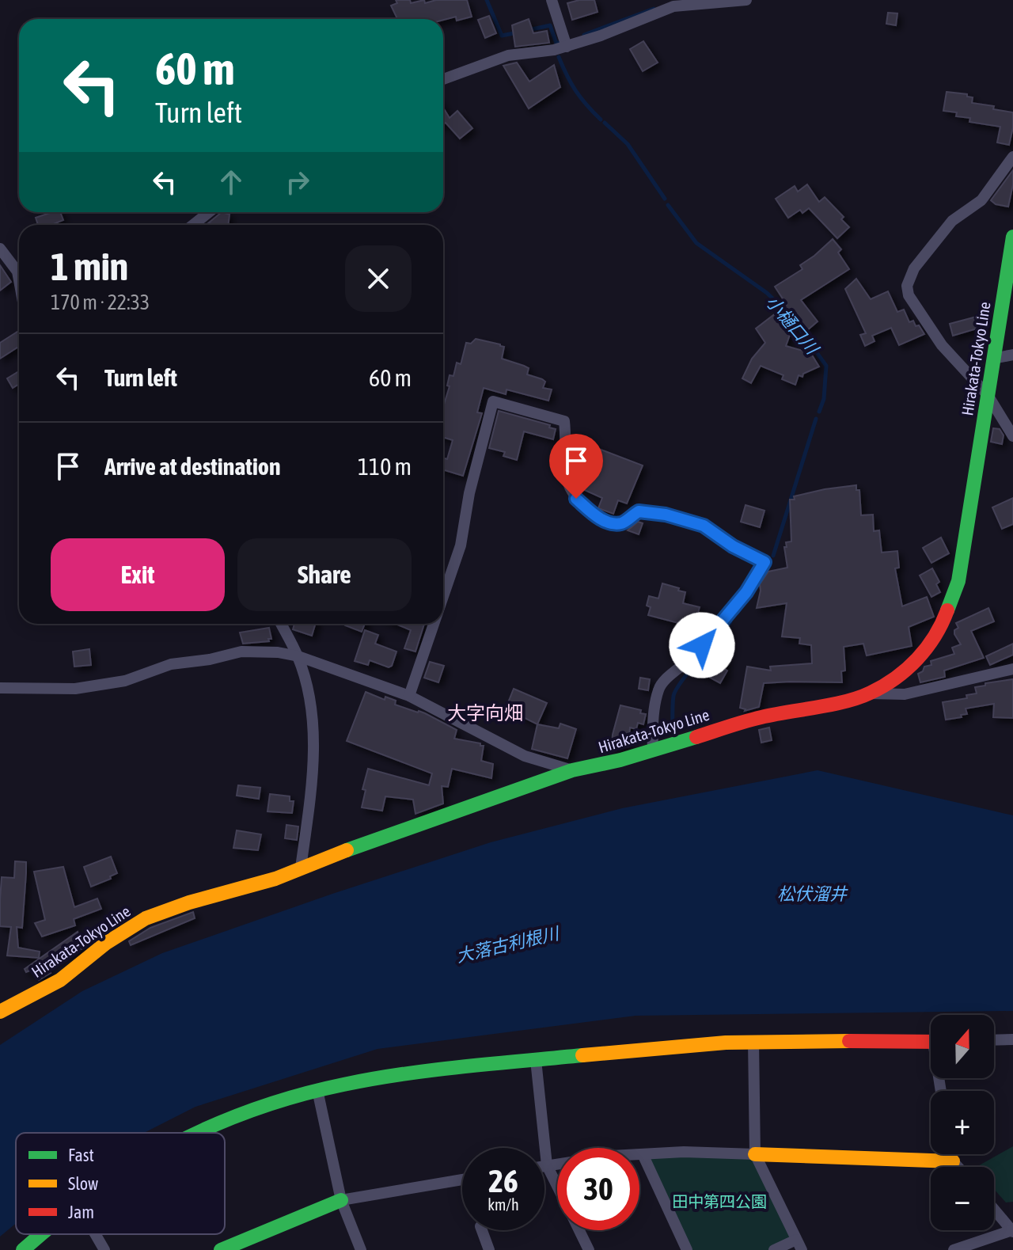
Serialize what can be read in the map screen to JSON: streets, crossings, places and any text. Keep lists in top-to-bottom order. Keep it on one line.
{"streets":{"main road":["Hirakata-Tokyo Line"]},"districts":["大字向畑"],"water":["小樋口川","松伏溜井","大落古利根川"],"parks":["田中第四公園"],"legend":["Fast","Slow","Jam"],"north":"top","page":{"turn":["60 m","Turn left"],"heading":["1 min","170 m · 22:33"],"list":[{"name":"Turn left","value":"60 m"},{"name":"Arrive at destination","value":"110 m"}],"buttons":["Exit","Share"],"map_buttons":["+","−"],"speed":"26 km/h","limit":"30"}}
